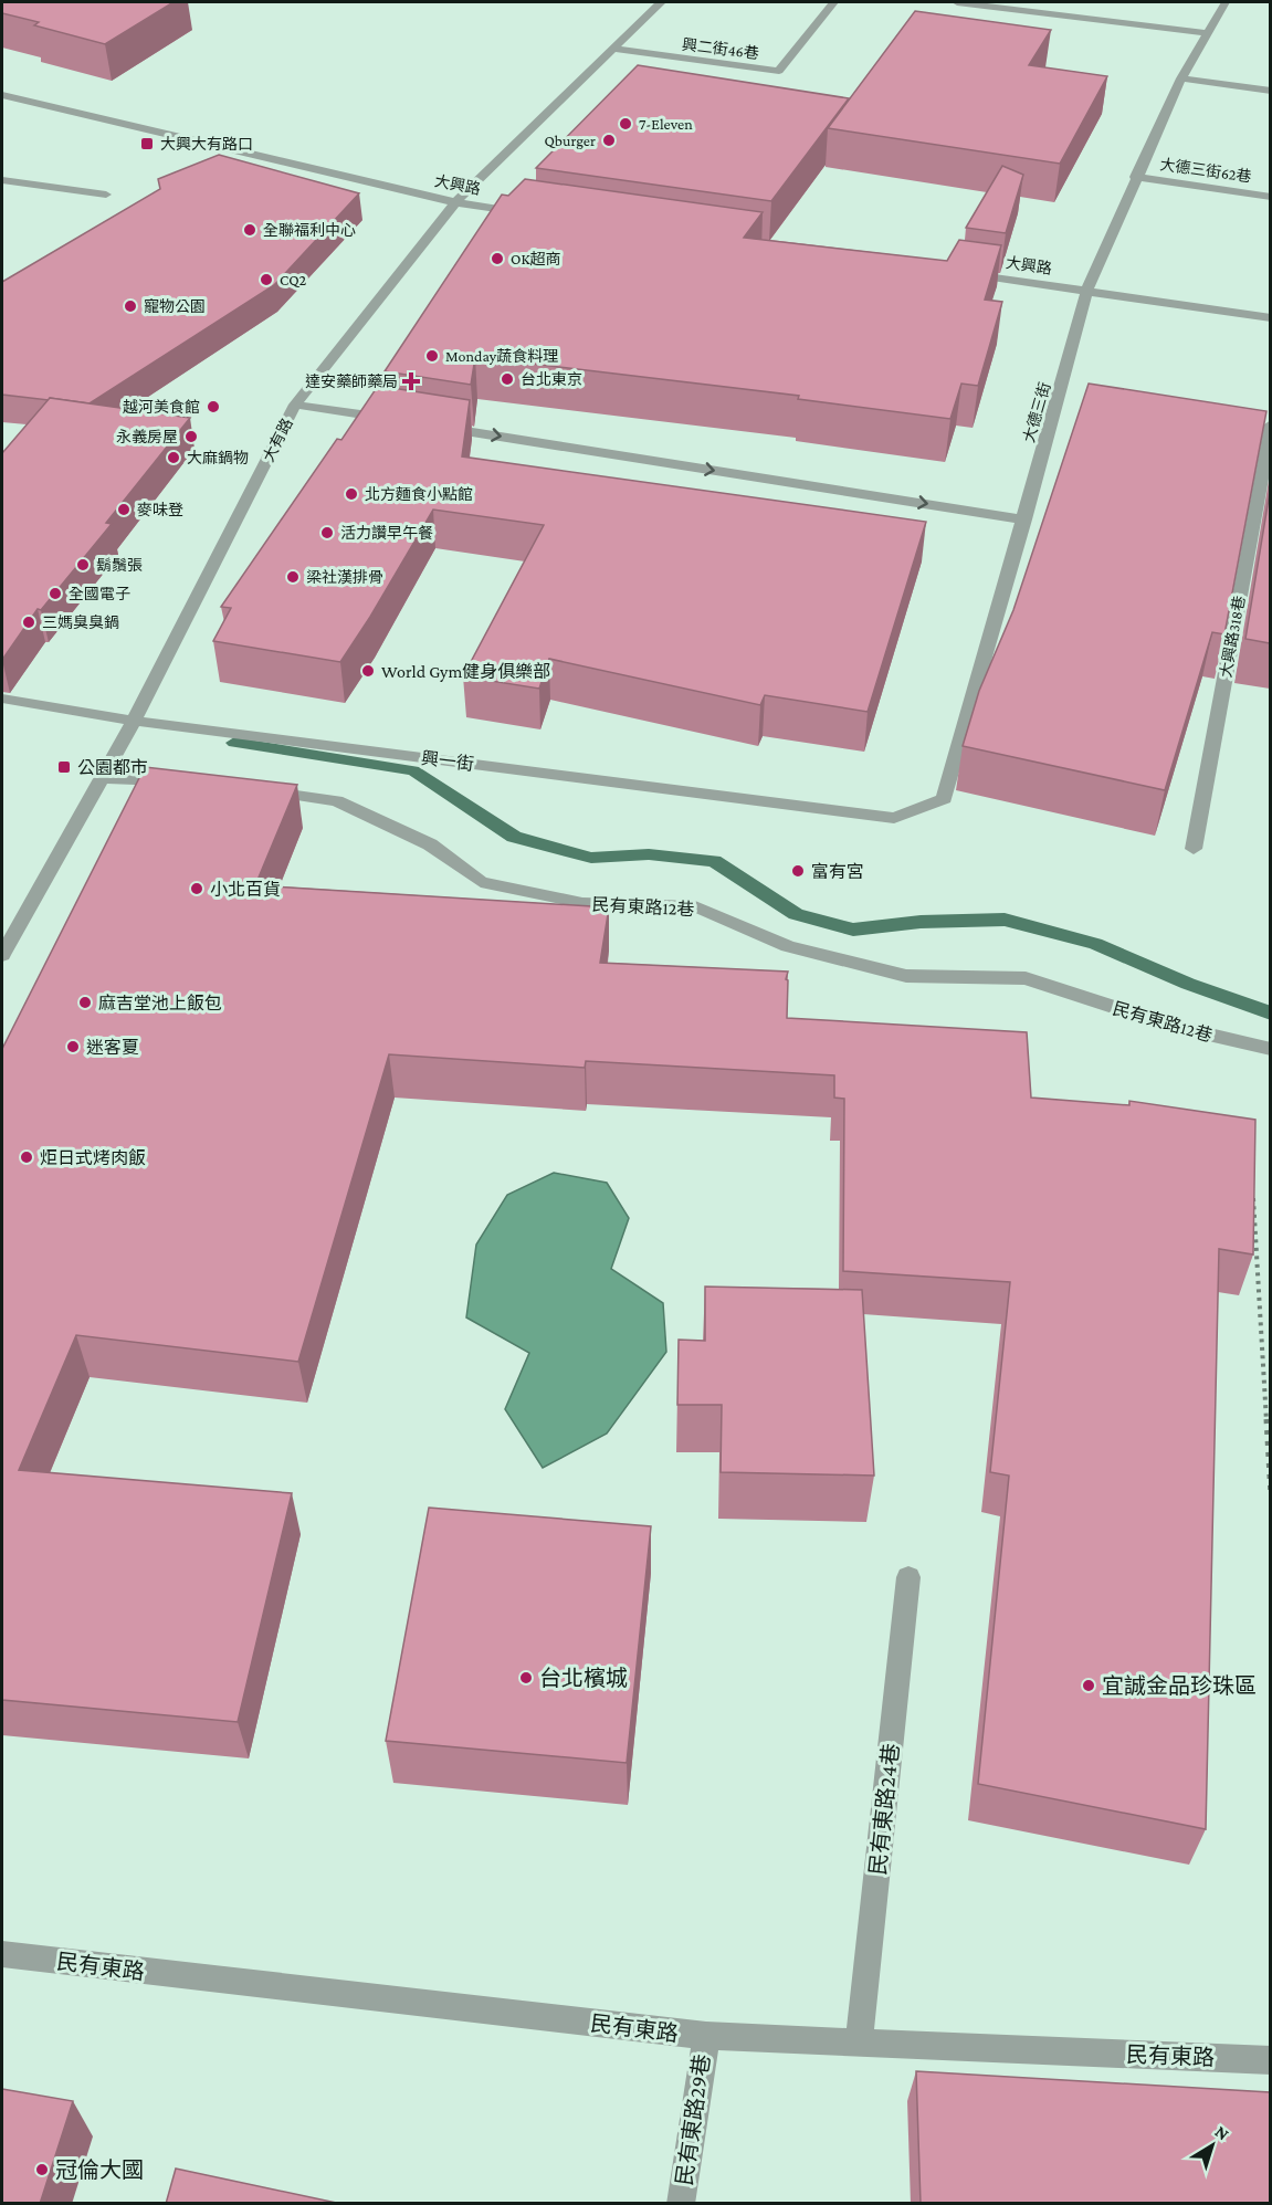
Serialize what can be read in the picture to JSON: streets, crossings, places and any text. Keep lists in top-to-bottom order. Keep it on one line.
{"streets":{"street":["興二街46巷","大德三街62巷","大興路","大德三街","大有路","大興路318巷","興一街","民有東路12巷","民有東路24巷","民有東路","民有東路29巷"]},"crossings":[["興二街46巷","大有路"],["大德三街62巷","大德三街"],["大興路","大德三街"],["大興路","大有路"],["大德三街","興一街"],["大有路","興一街"],["民有東路24巷","民有東路"],["民有東路","民有東路29巷"]],"places":{"other":["7-Eleven","Qburger","全聯福利中心","OK超商","CQ2","寵物公園","Monday蔬食料理","台北東京","越河美食館","永義房屋","大麻鍋物","北方麵食小點館","麥味登","活力讚早午餐","鬍鬚張","梁社漢排骨","全國電子","三媽臭臭鍋","World Gym健身俱樂部","富有宮","小北百貨","麻吉堂池上飯包","迷客夏","炬日式烤肉飯","台北檳城","宜誠金品珍珠區","冠倫大國"],"transit":["大興大有路口","公園都市"],"health":["達安藥師藥局"]},"north":"top right"}
